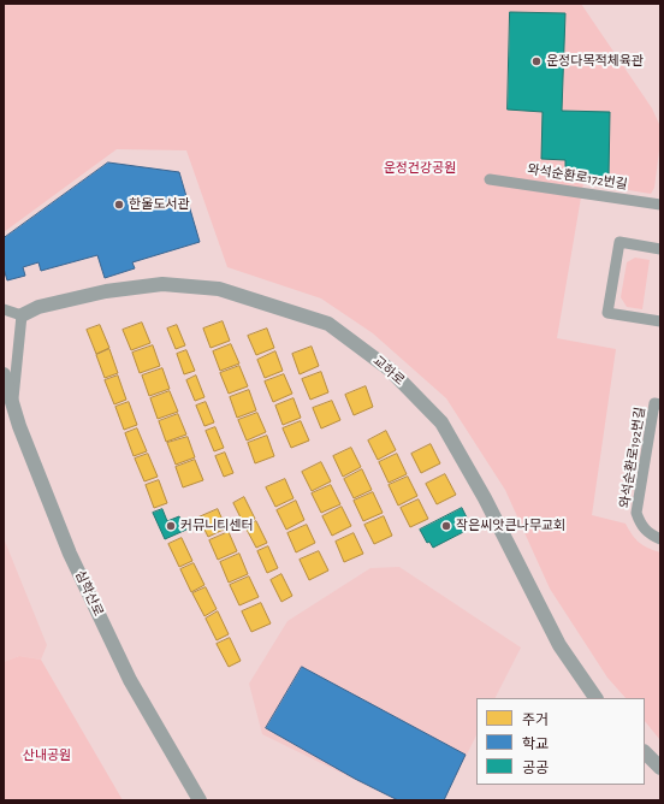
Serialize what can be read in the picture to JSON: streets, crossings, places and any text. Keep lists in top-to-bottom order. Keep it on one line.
{"streets":{"street":["와석순환로172번길","교하로","와석순환로192번길","심학산로"]},"parks":["운정건강공원","산내공원"],"places":["운정다목적체육관","한울도서관","커뮤니티센터","작은씨앗큰나무교회"],"legend":["주거","학교","공공"]}
